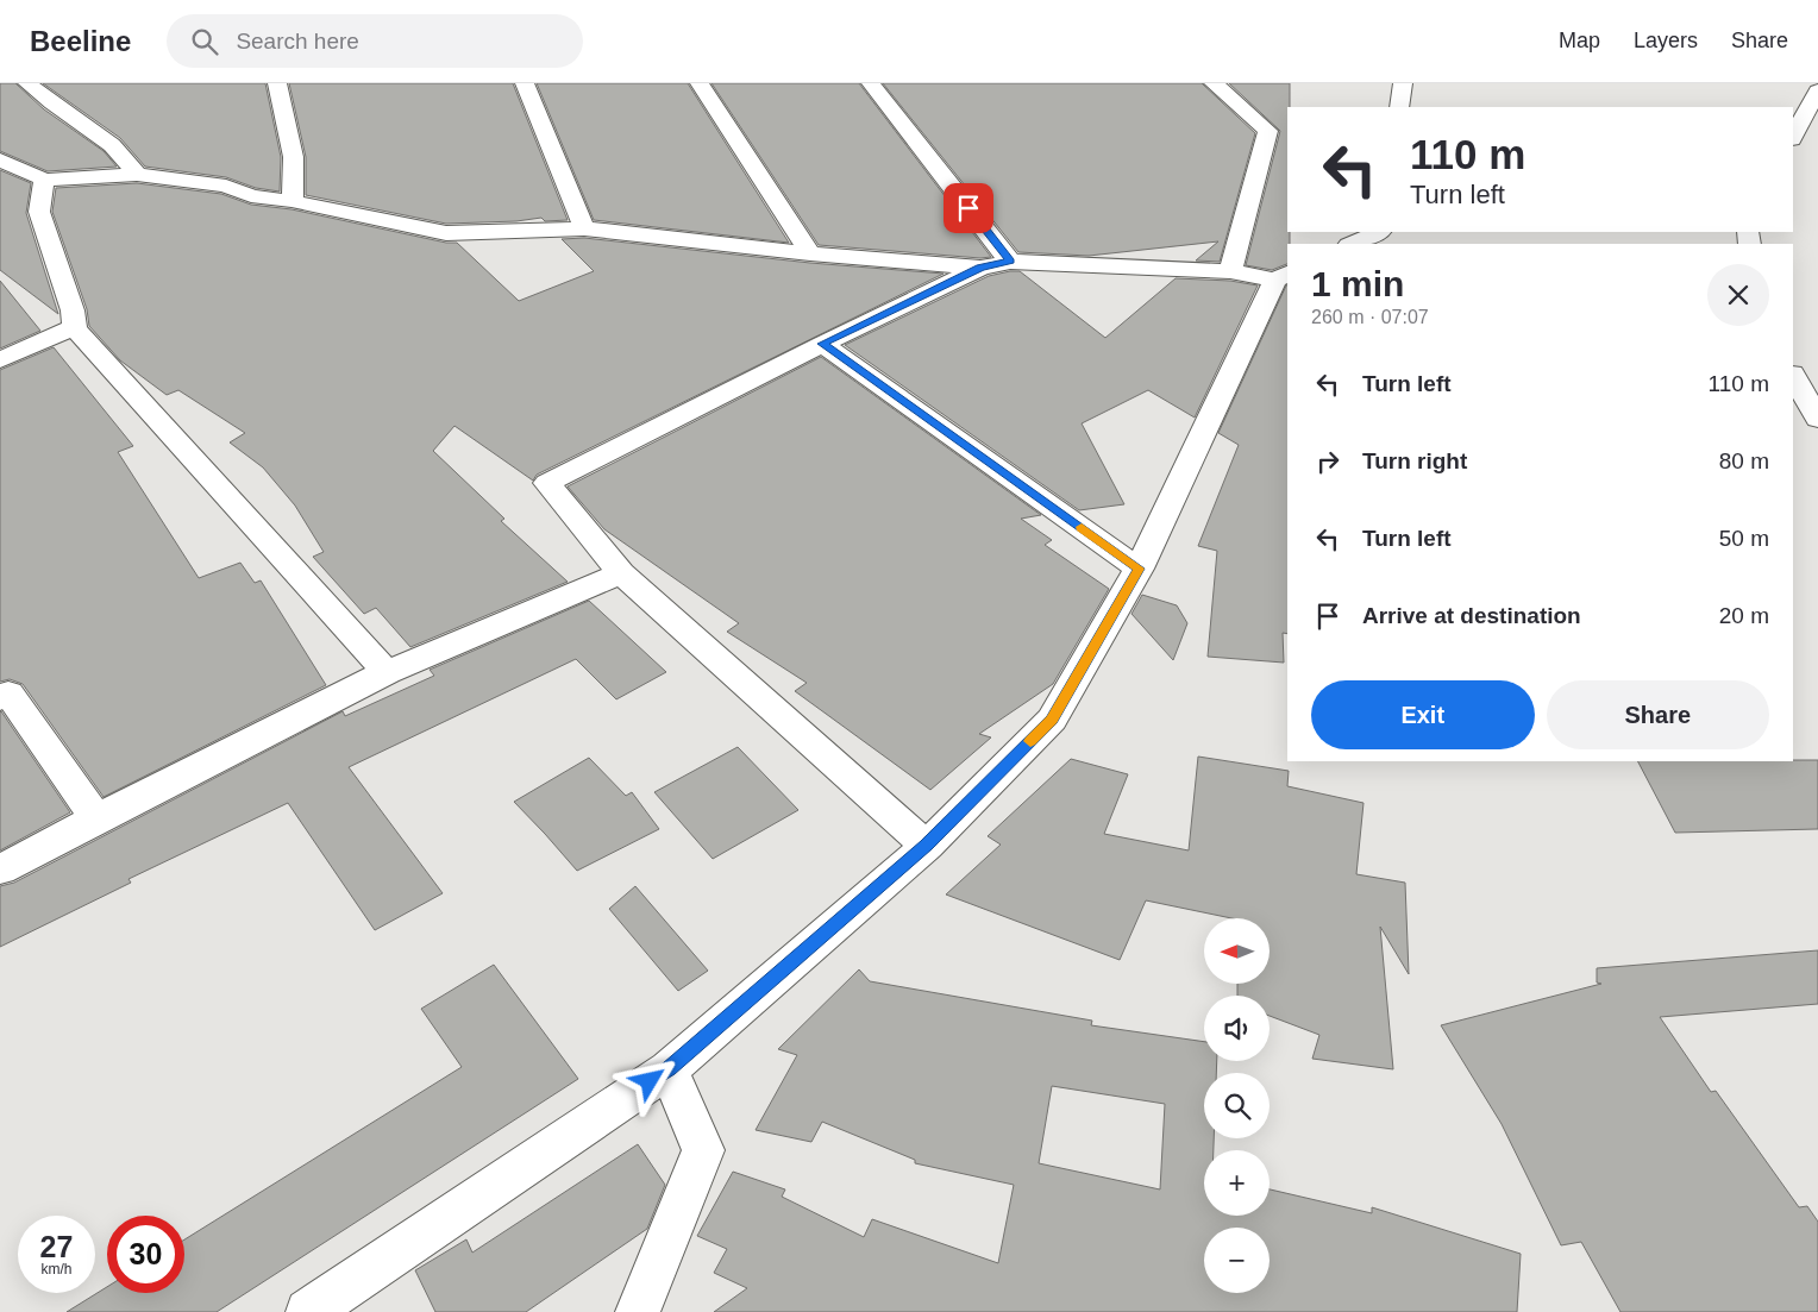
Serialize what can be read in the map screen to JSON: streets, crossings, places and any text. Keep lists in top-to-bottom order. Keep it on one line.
{"north":"left","page":{"header":"Beeline","search":"Search here","nav":["Map","Layers","Share"],"turn":["110 m","Turn left"],"heading":["1 min","260 m · 07:07"],"list":[{"name":"Turn left","value":"110 m"},{"name":"Turn right","value":"80 m"},{"name":"Turn left","value":"50 m"},{"name":"Arrive at destination","value":"20 m"}],"buttons":["Exit","Share"],"map_buttons":["+","−"],"speed":"27 km/h","limit":"30"}}
